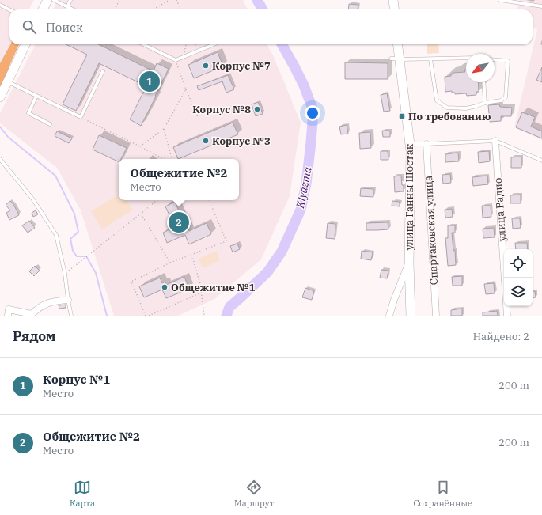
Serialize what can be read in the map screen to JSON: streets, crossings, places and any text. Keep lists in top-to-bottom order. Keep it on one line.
{"streets":{"main road":["улица Ганны Шостак"],"street":["улица Радио","Спартаковская улица"]},"water":["Klyazma"],"places":{"other":["Корпус №7","Корпус №8","Корпус №3","Общежитие №1"],"transit":["По требованию"]},"north":"bottom left","page":{"search":"Поиск","pins":["1","2"],"popup":["Общежитие №2","Место"],"heading":["Рядом","Найдено: 2"],"list":[{"mark":"1","name":"Корпус №1","note":"Место","value":"200 m"},{"mark":"2","name":"Общежитие №2","note":"Место","value":"200 m"}],"nav":["Карта","Маршрут","Сохранённые"]}}
